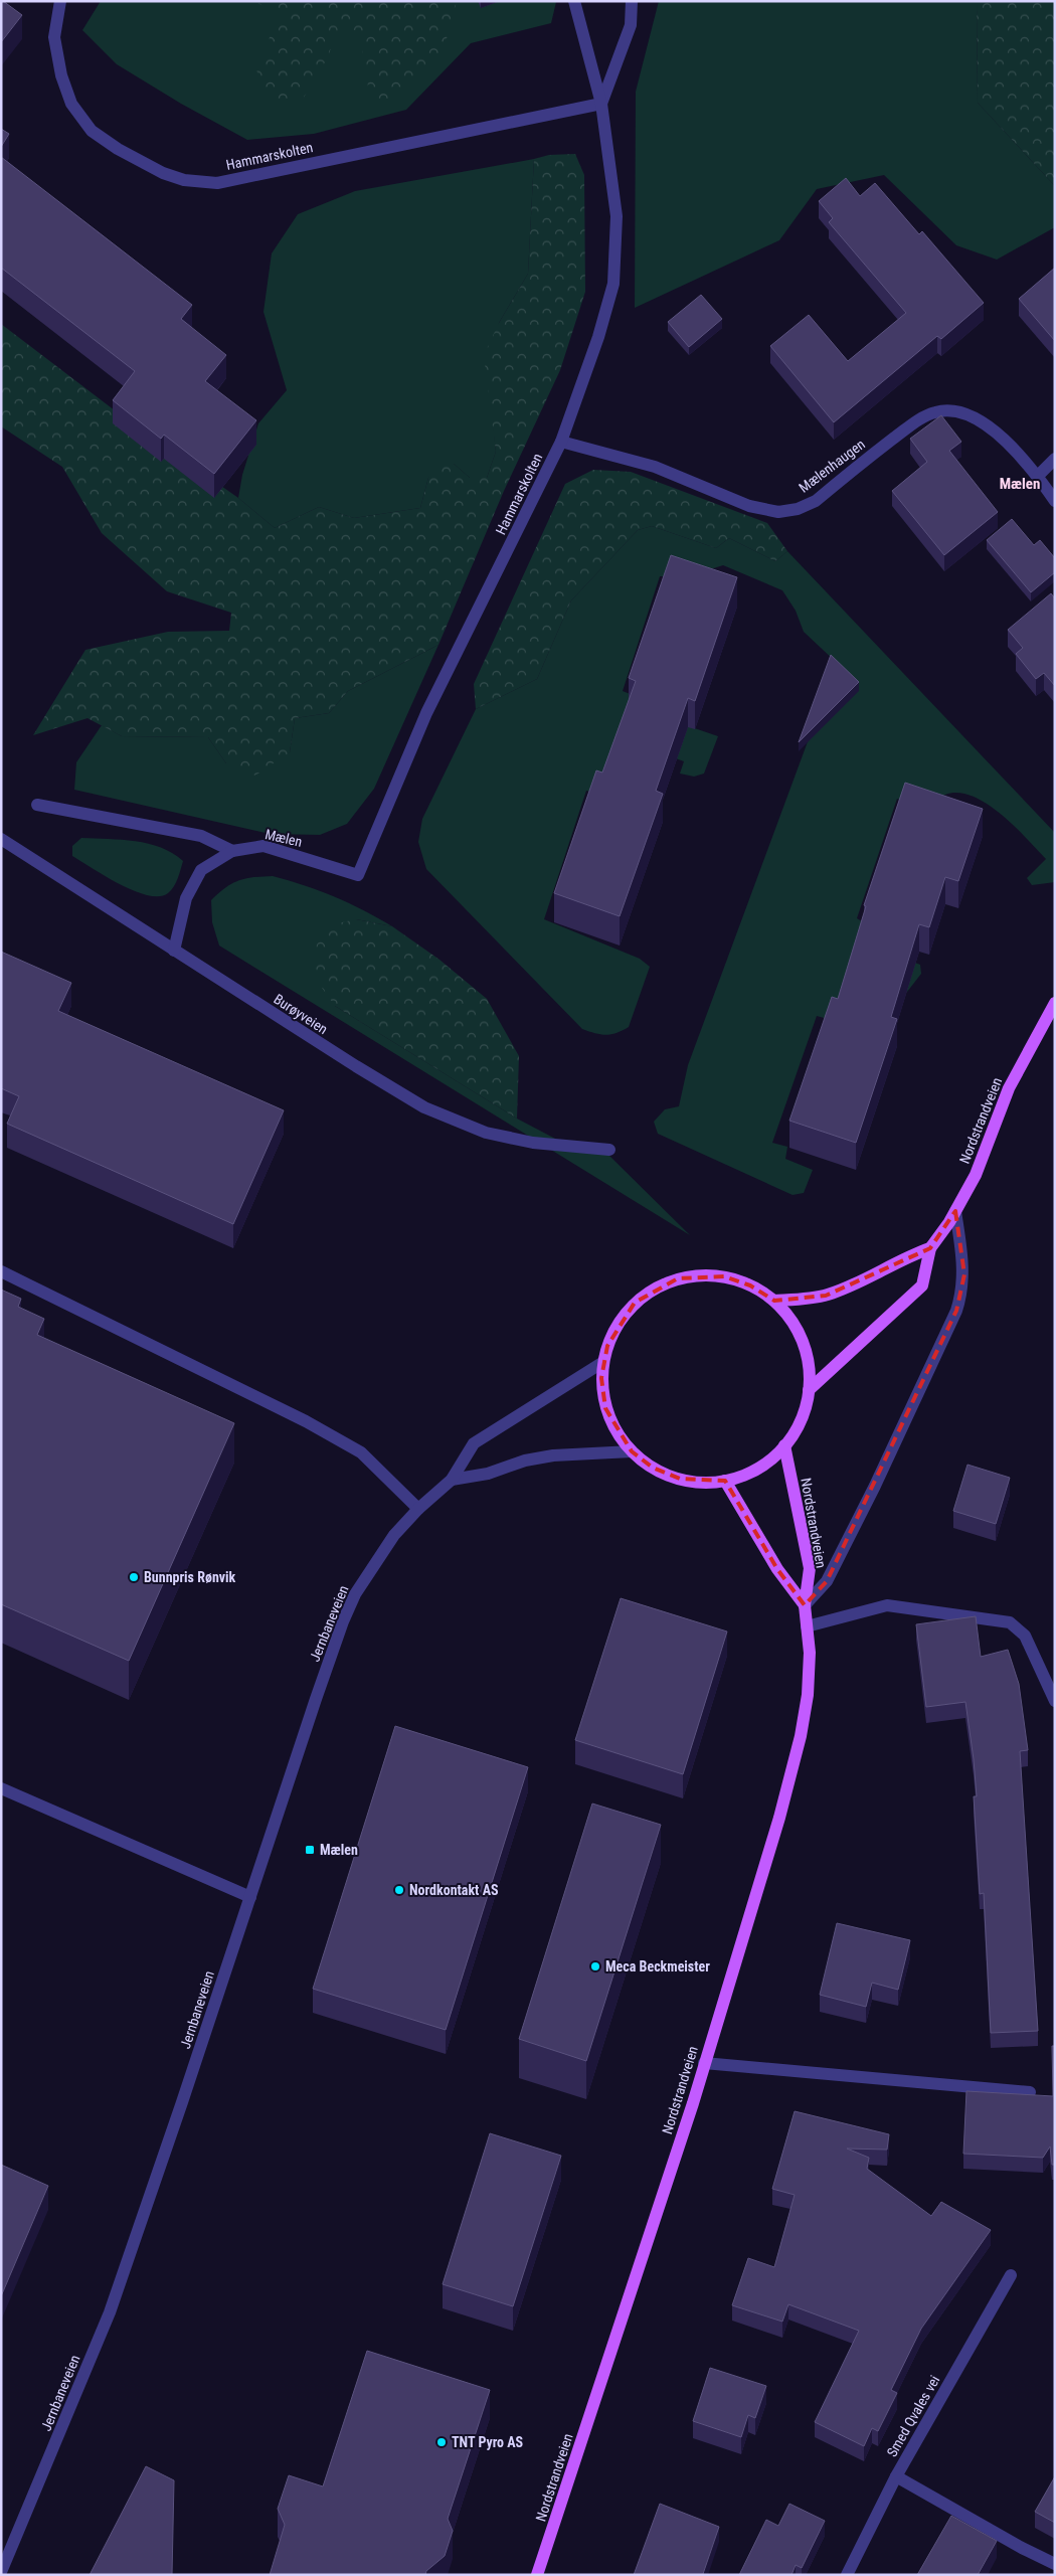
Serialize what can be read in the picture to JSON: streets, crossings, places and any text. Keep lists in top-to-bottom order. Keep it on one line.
{"streets":{"main road":["Nordstrandveien"],"street":["Hammarskolten","Mælenhaugen","Mælen","Burøyveien","Jernbaneveien","Smed Qvales vei"]},"crossings":[["Hammarskolten","Mælenhaugen"],["Hammarskolten","Mælen"],["Mælen","Burøyveien"]],"districts":["Mælen"],"places":{"other":["Bunnpris Rønvik","Nordkontakt AS","Meca Beckmeister","TNT Pyro AS"],"transit":["Mælen"]}}
